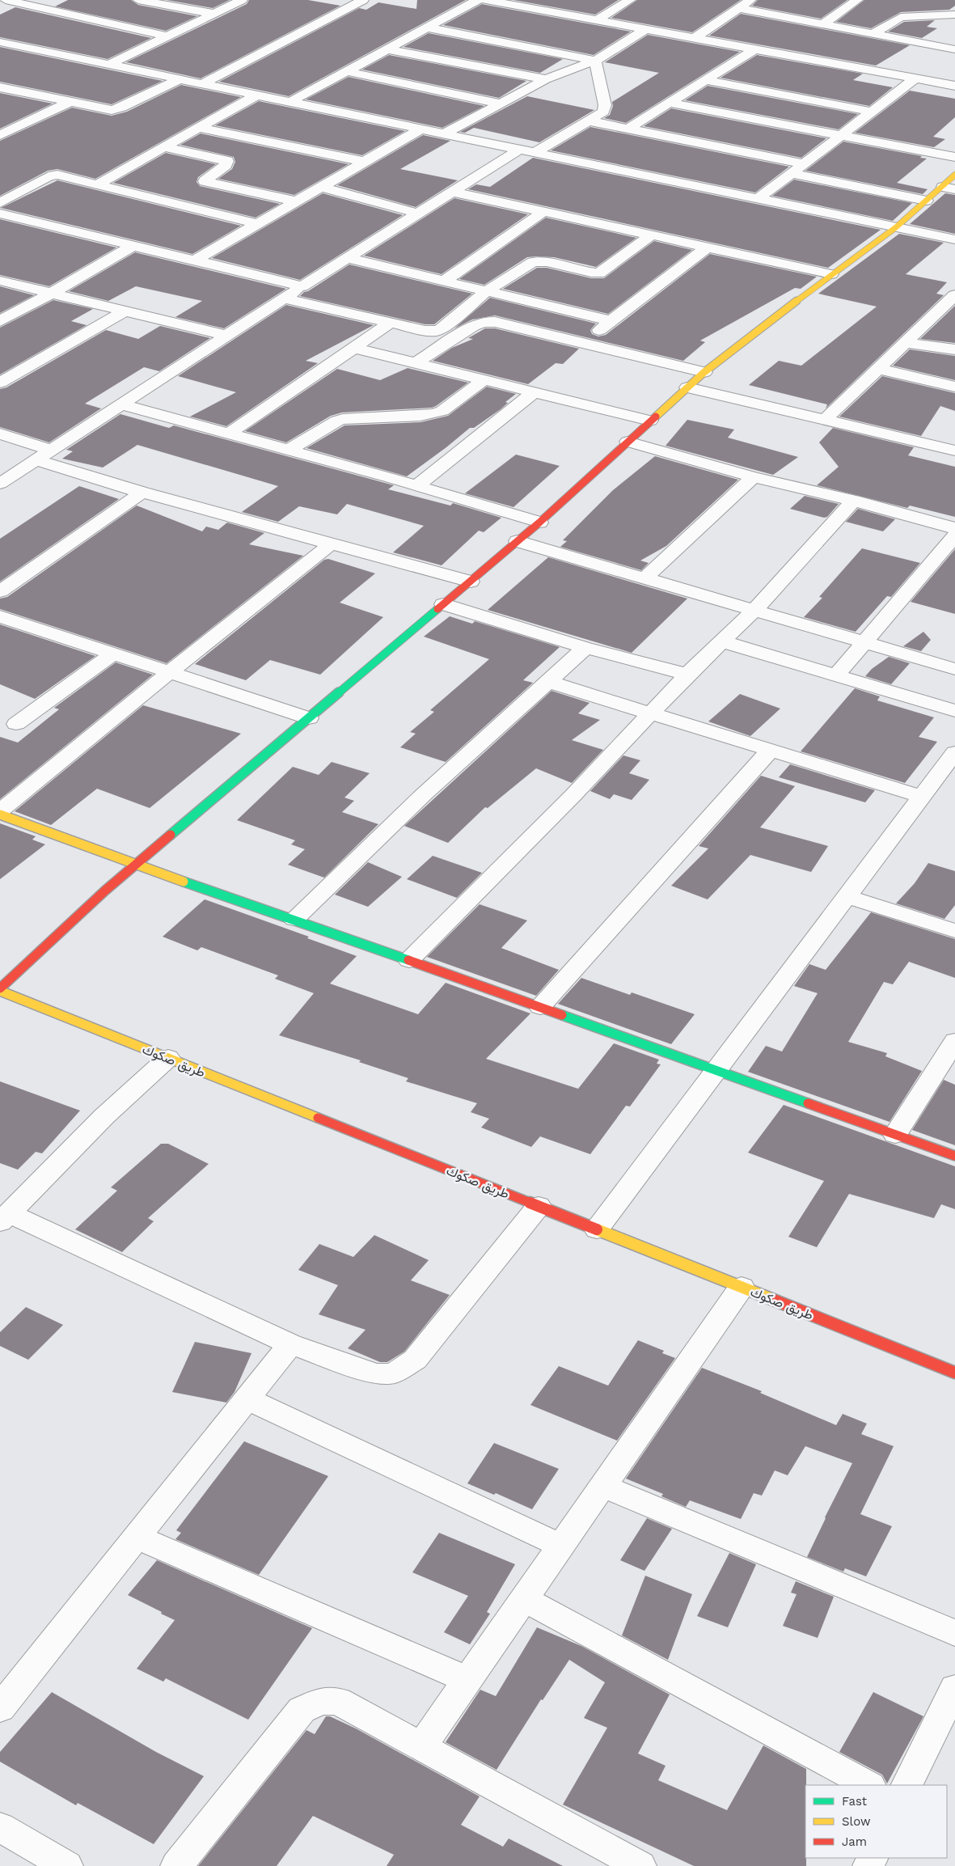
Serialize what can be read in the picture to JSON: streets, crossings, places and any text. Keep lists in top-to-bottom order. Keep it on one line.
{"streets":{"street":["طريق صكوك"]},"legend":["Fast","Slow","Jam"]}
